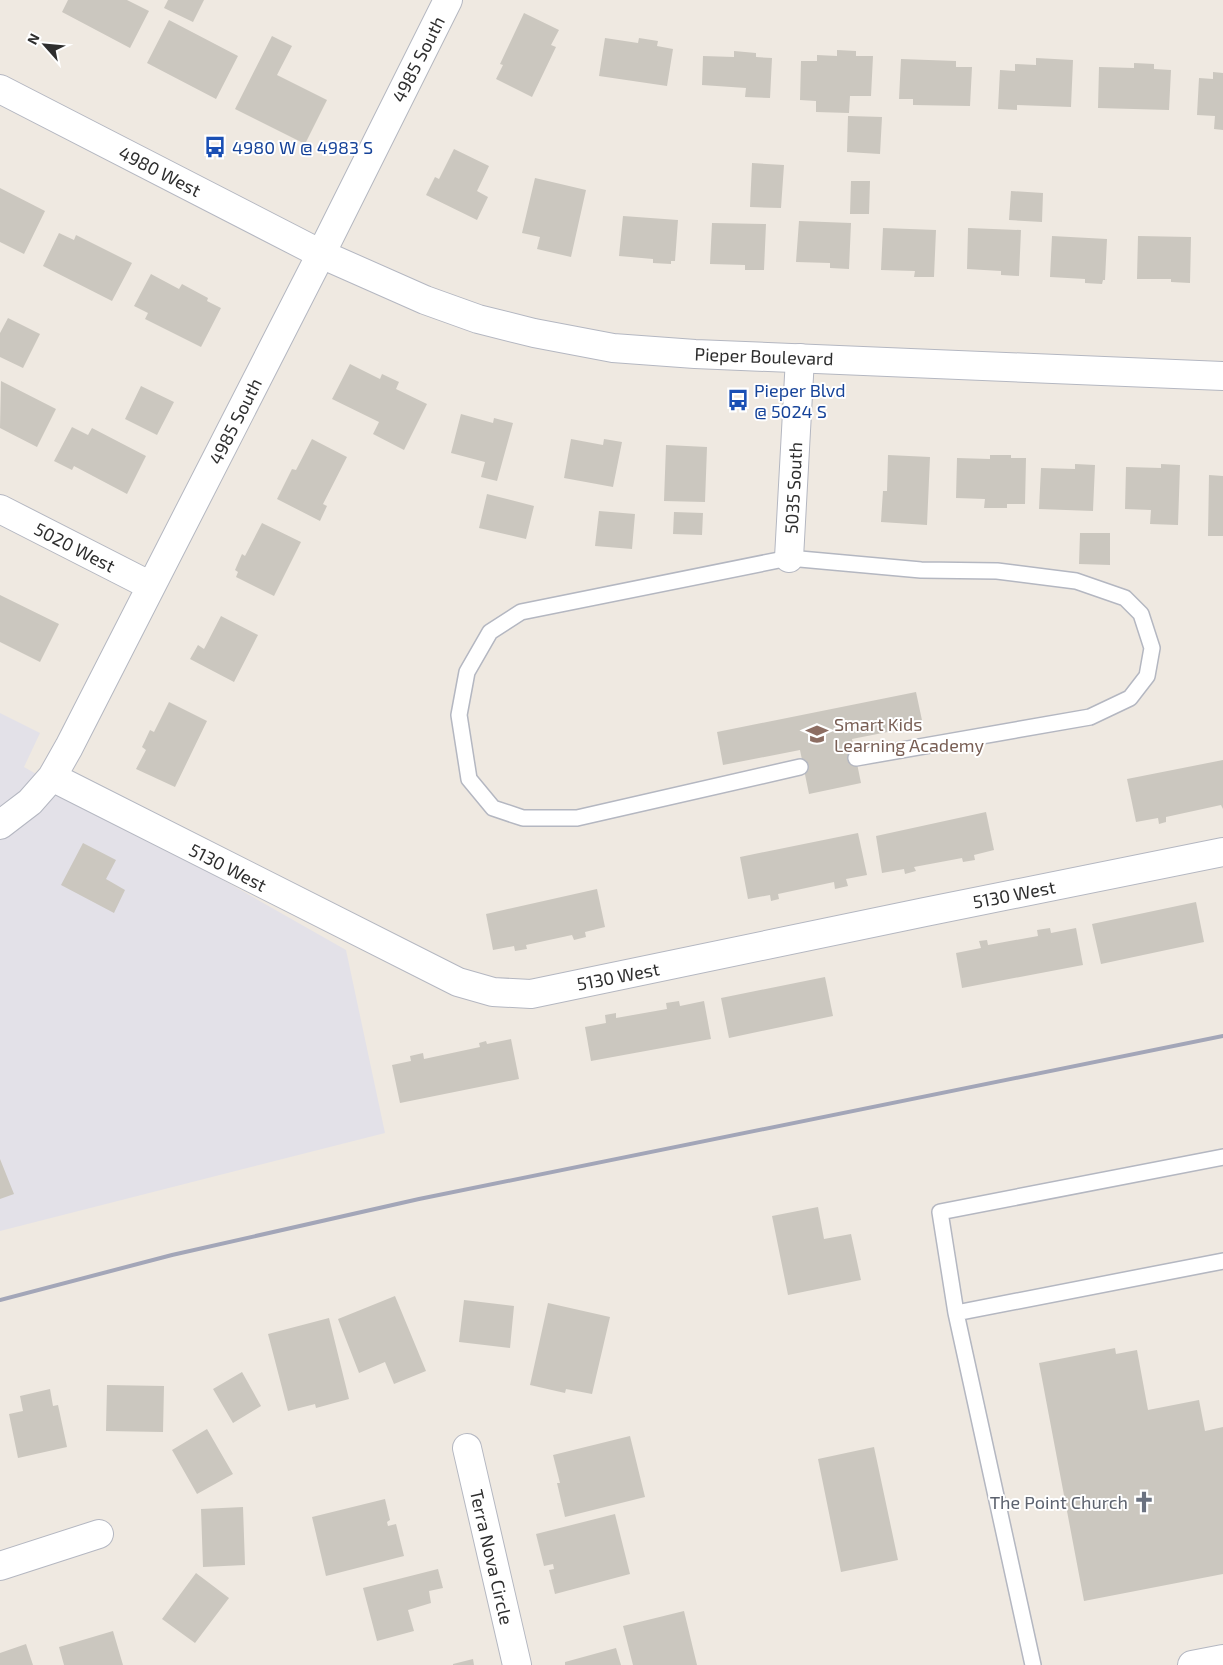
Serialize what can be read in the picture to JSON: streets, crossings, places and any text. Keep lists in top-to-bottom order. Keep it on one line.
{"streets":{"street":["4985 South","4980 West","Pieper Boulevard","5035 South","5020 West","5130 West","Terra Nova Circle"]},"crossings":[["4985 South","4980 West"],["4985 South","Pieper Boulevard"],["4985 South","5020 West"],["4985 South","5130 West"],["4980 West","Pieper Boulevard"],["Pieper Boulevard","5035 South"]],"places":{"bus stop":["4980 W @ 4983 S","Pieper Blvd @ 5024 S"],"school or university":["Smart Kids Learning Academy"],"church":["The Point Church"]},"north":"top left"}
